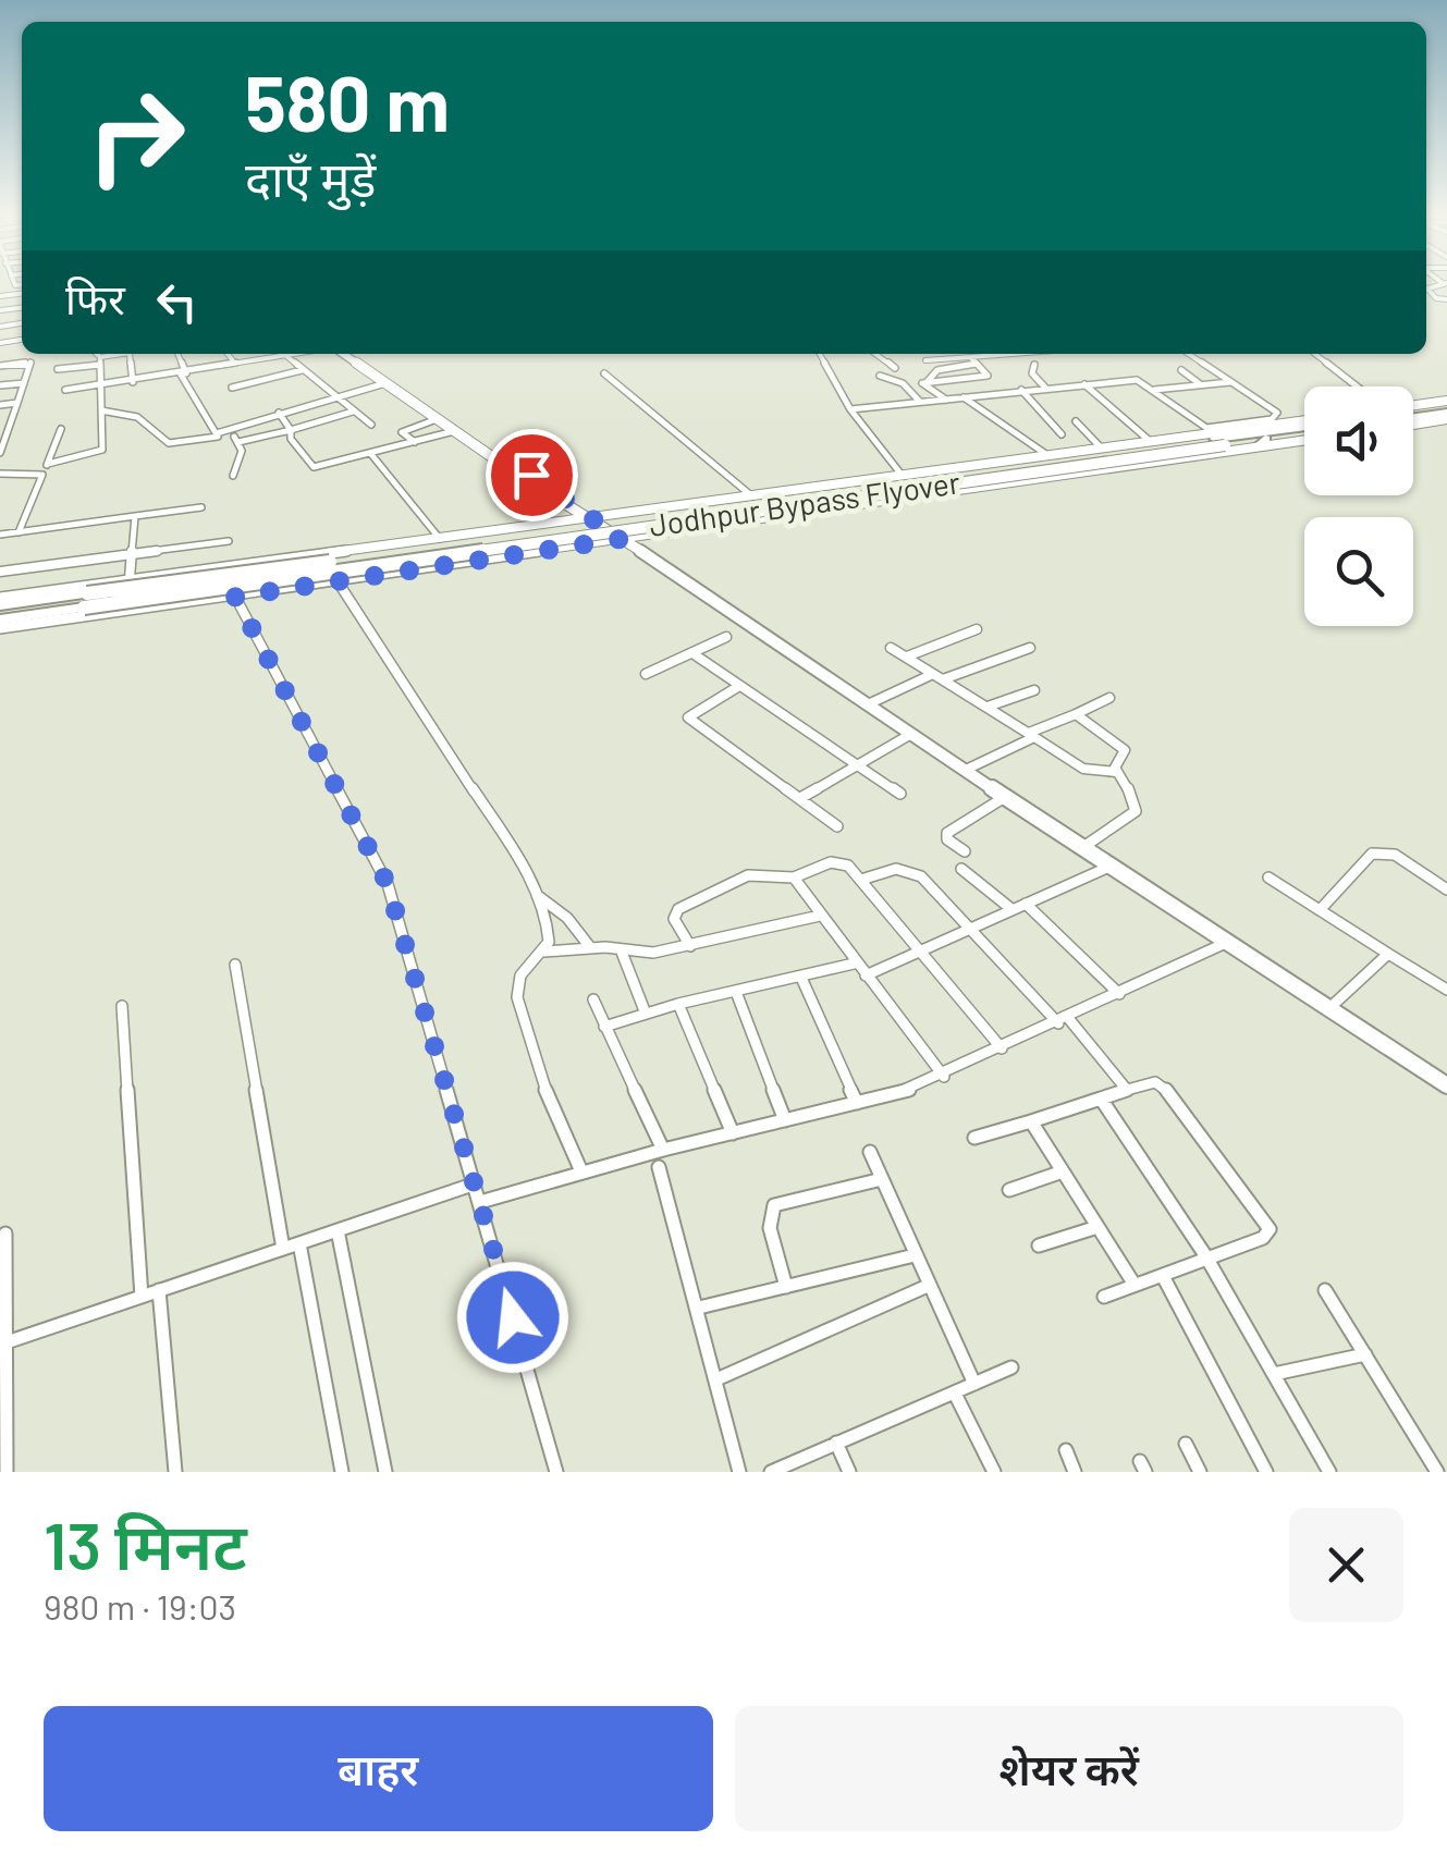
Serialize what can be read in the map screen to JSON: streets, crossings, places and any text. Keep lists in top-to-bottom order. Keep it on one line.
{"streets":{"highway":["Jodhpur Bypass Flyover"]},"page":{"turn":["580 m","दाएँ मुड़ें"],"then":"फिर","heading":["13 मिनट","980 m · 19:03"],"buttons":["बाहर","शेयर करें"]}}
